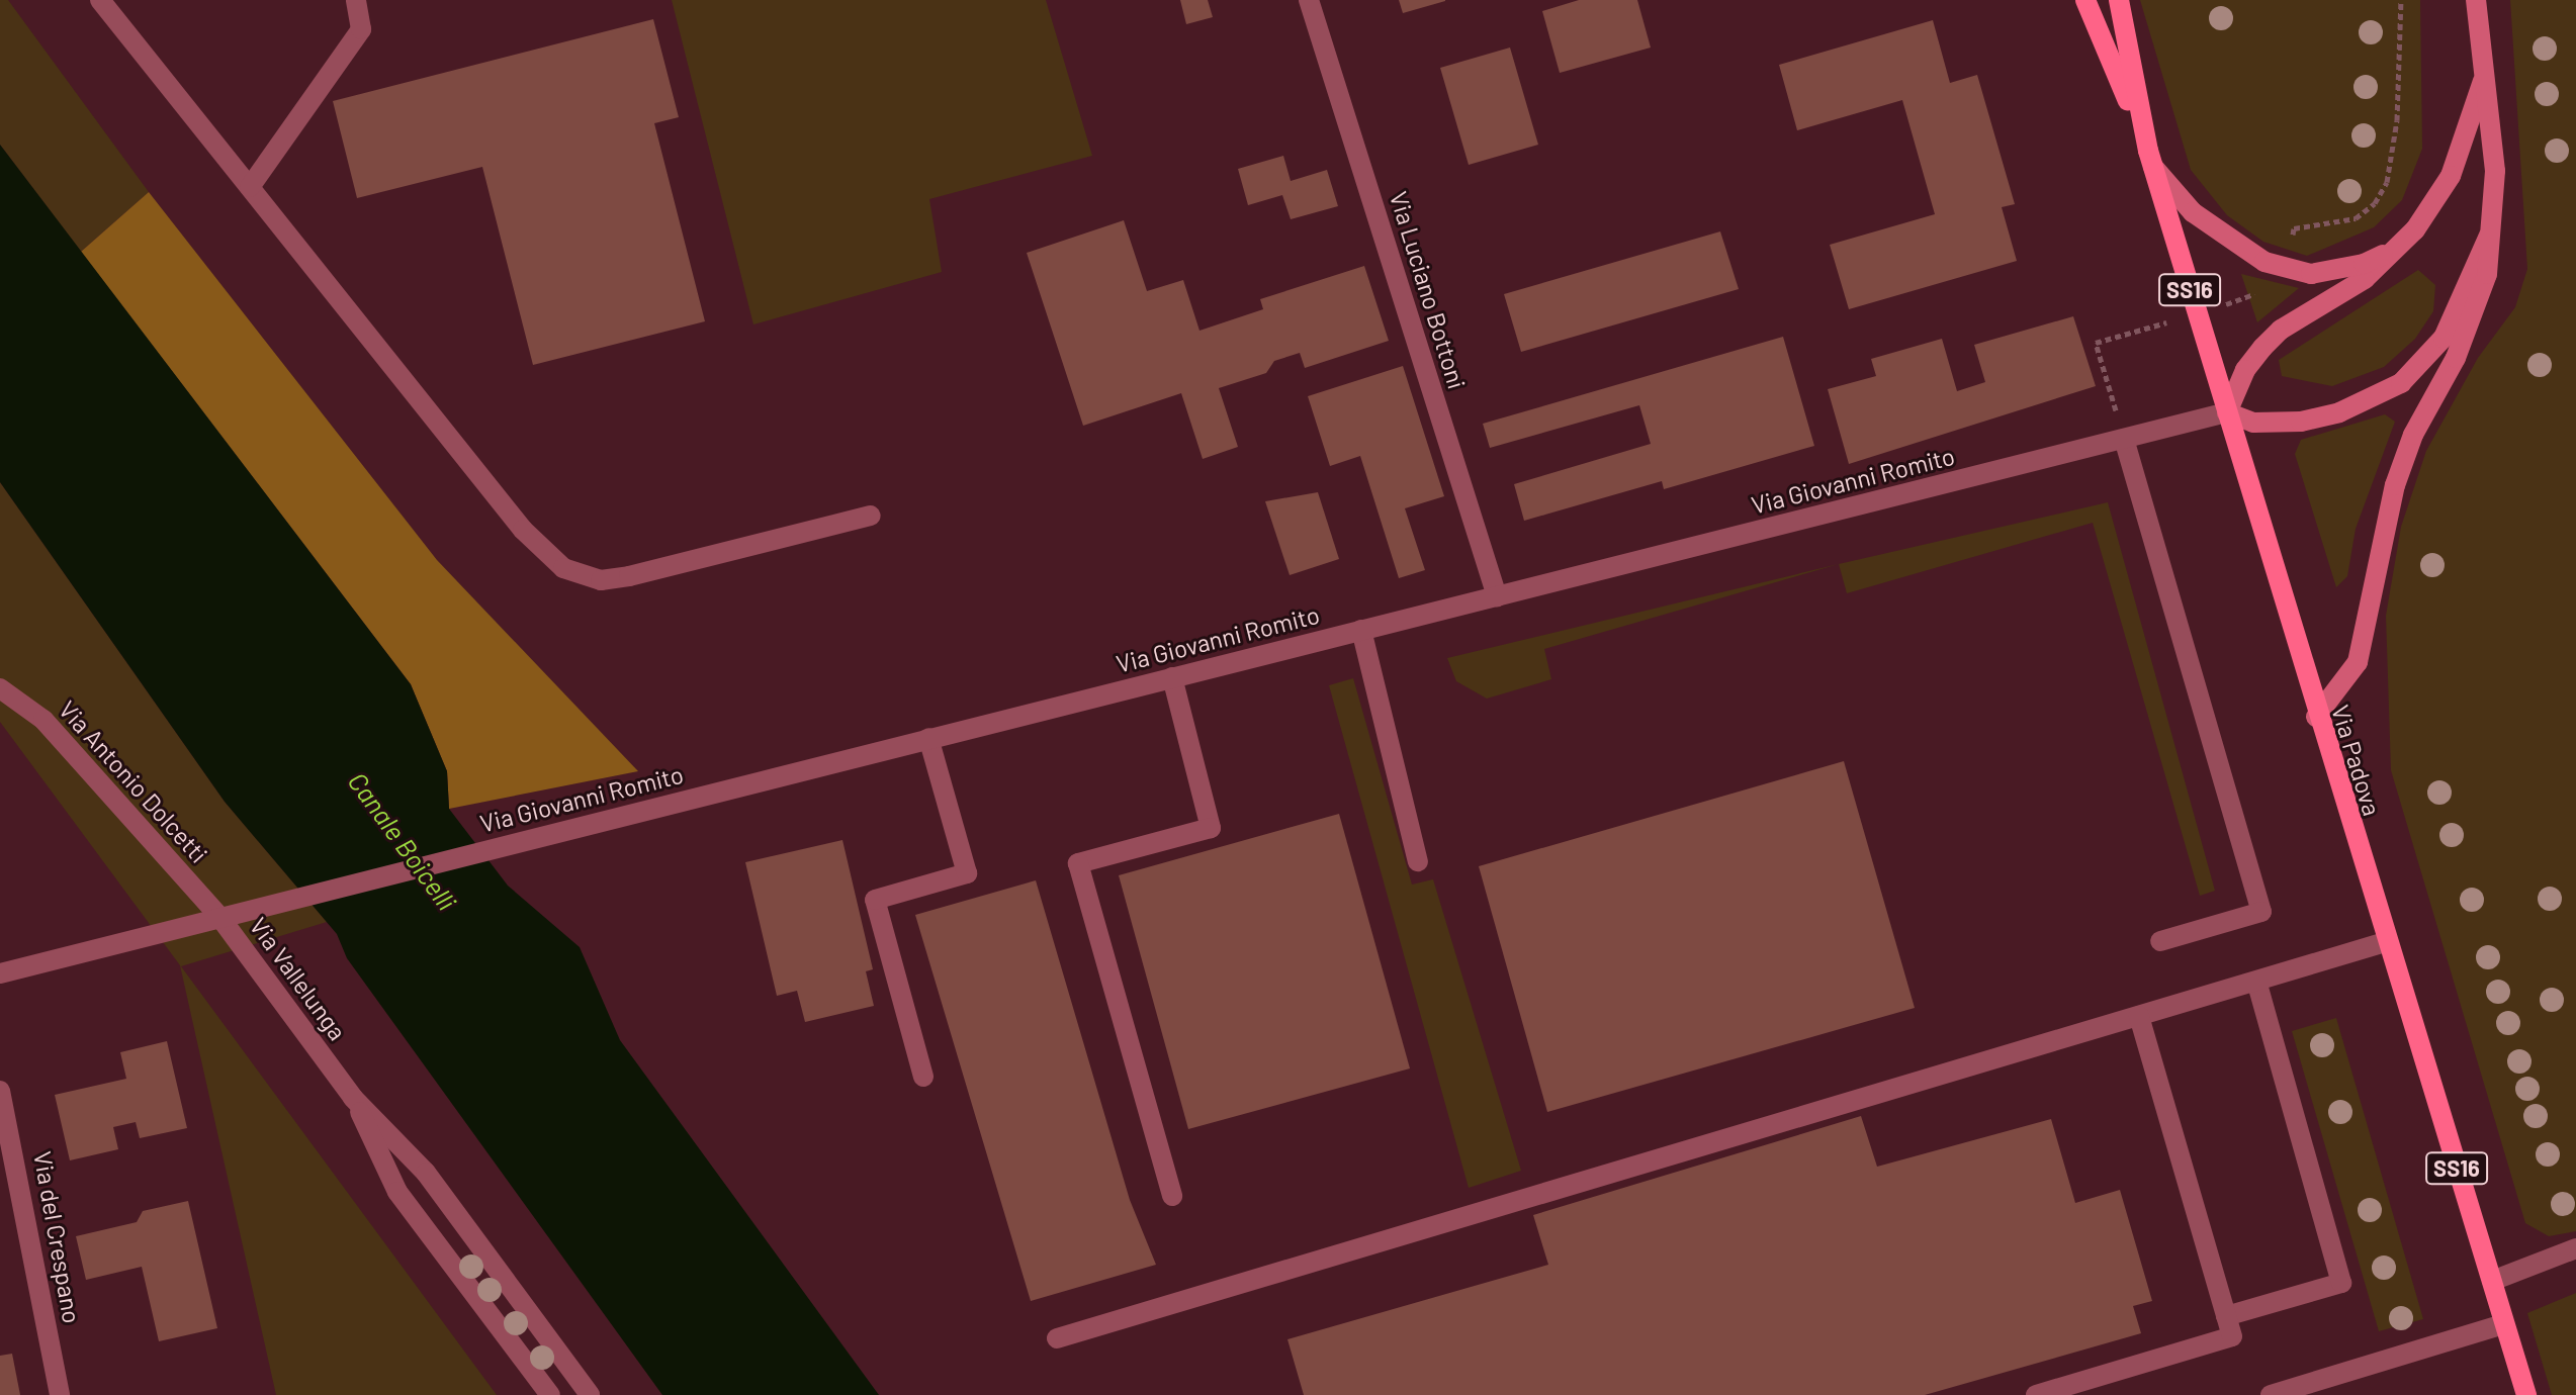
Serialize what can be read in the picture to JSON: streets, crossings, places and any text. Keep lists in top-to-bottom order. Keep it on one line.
{"streets":{"main road":["SS16","Via Padova"],"street":["Via Luciano Bottoni","Via Giovanni Romito","Via Antonio Dolcetti","Via Vallelunga","Via del Crespano"]},"crossings":[["Via Luciano Bottoni","Via Giovanni Romito"],["Via Giovanni Romito","Via Padova"],["Via Giovanni Romito","Via Antonio Dolcetti"],["Via Giovanni Romito","Via Vallelunga"],["Via Antonio Dolcetti","Via Vallelunga"]],"water":["Canale Boicelli"]}
